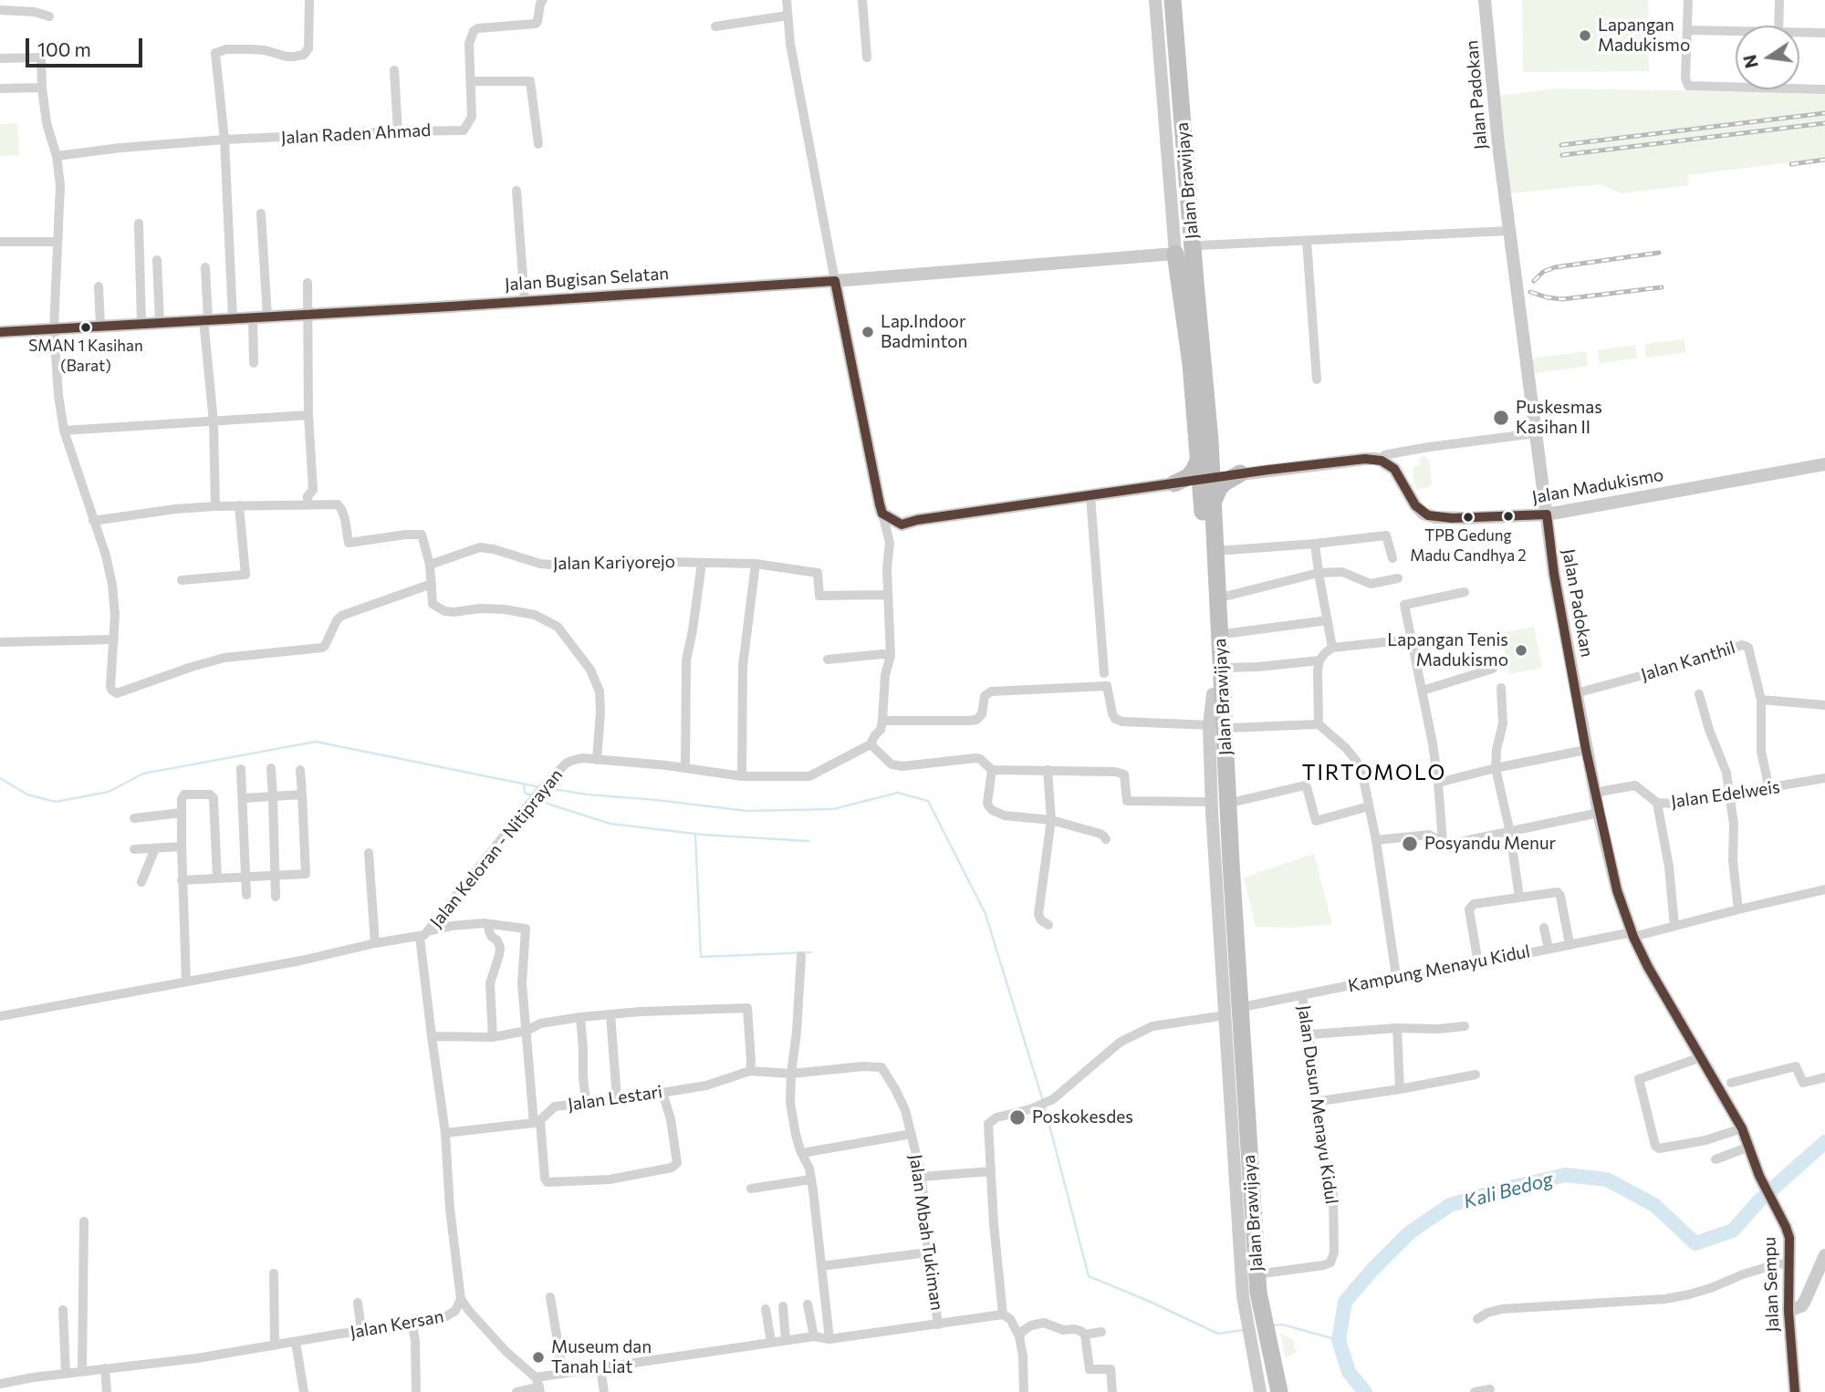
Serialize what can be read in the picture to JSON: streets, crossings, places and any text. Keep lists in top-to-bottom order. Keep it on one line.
{"streets":{"highway":["Jalan Brawijaya"],"street":["Jalan Padokan","Jalan Raden Ahmad","Jalan Bugisan Selatan","Jalan Madukismo","Jalan Kariyorejo","Jalan Kanthil","Jalan Edelweis","Jalan Keloran - Nitiprayan","Kampung Menayu Kidul","Jalan Lestari","Jalan Dusun Menayu Kidul","Jalan Mbah Tukiman","Jalan Sempu","Jalan Kersan"]},"crossings":[["Jalan Padokan","Jalan Madukismo"],["Jalan Padokan","Jalan Kanthil"],["Jalan Padokan","Jalan Edelweis"],["Jalan Padokan","Kampung Menayu Kidul"],["Jalan Padokan","Jalan Sempu"],["Jalan Brawijaya","Jalan Dusun Menayu Kidul"],["Jalan Kanthil","Jalan Edelweis"],["Jalan Keloran - Nitiprayan","Jalan Kersan"],["Kampung Menayu Kidul","Jalan Dusun Menayu Kidul"],["Jalan Lestari","Jalan Kersan"]],"districts":["TIRTOMOLO"],"water":["Kali Bedog"],"places":["Lapangan Madukismo","SMAN 1 Kasihan (Barat)","Lap.Indoor Badminton","Puskesmas Kasihan II","TPB Gedung Madu Candhya 2","Lapangan Tenis Madukismo","Posyandu Menur","Poskokesdes","Museum dan Tanah Liat"],"scale_bar":"100 m","north":"left"}
